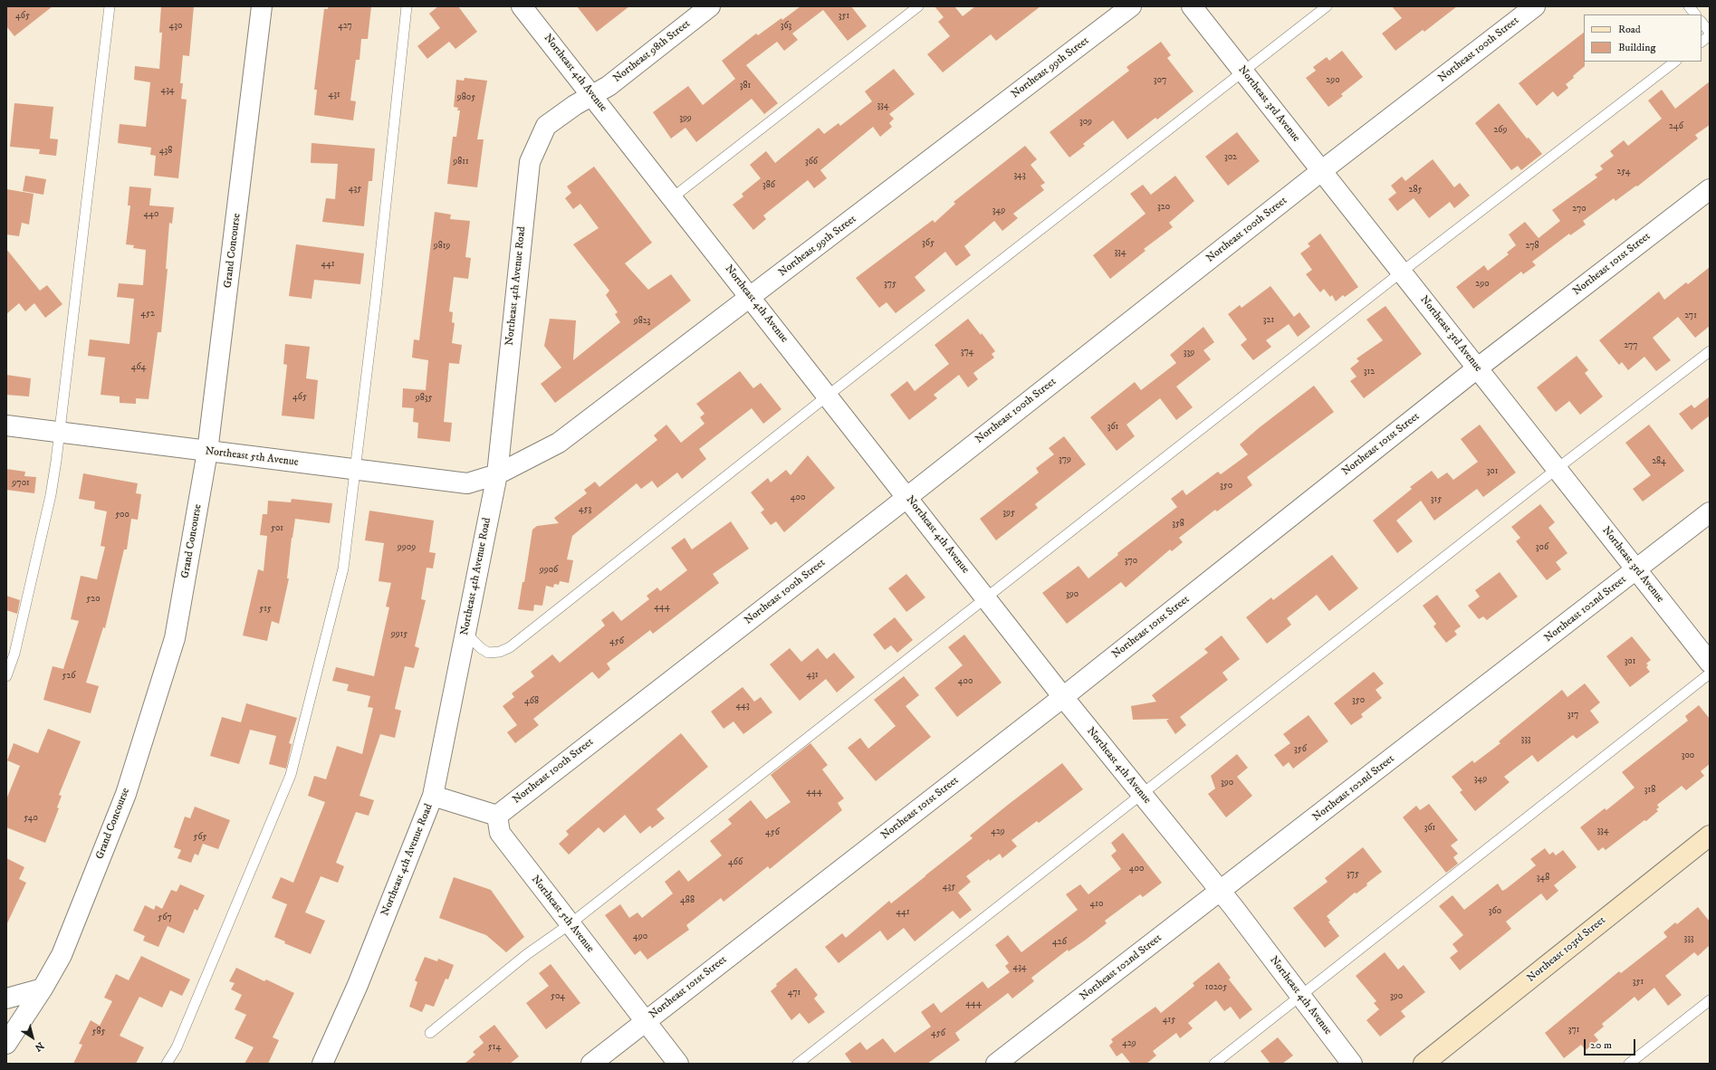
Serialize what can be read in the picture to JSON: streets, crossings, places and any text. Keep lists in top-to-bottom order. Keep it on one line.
{"streets":{"main road":["Northeast 103rd Street"],"street":["Northeast 100th Street","Northeast 98th Street","Northeast 99th Street","Northeast 4th Avenue","Northeast 3rd Avenue","Grand Concourse","Northeast 101st Street","Northeast 4th Avenue Road","Northeast 5th Avenue","Northeast 102nd Street"]},"crossings":[["Northeast 100th Street","Northeast 4th Avenue"],["Northeast 100th Street","Northeast 3rd Avenue"],["Northeast 100th Street","Northeast 5th Avenue"],["Northeast 98th Street","Northeast 4th Avenue"],["Northeast 98th Street","Northeast 4th Avenue Road"],["Northeast 99th Street","Northeast 4th Avenue"],["Northeast 99th Street","Northeast 4th Avenue Road"],["Northeast 99th Street","Northeast 5th Avenue"],["Northeast 4th Avenue","Northeast 101st Street"],["Northeast 4th Avenue","Northeast 4th Avenue Road"],["Northeast 4th Avenue","Northeast 102nd Street"],["Northeast 3rd Avenue","Northeast 101st Street"],["Northeast 3rd Avenue","Northeast 102nd Street"],["Grand Concourse","Northeast 5th Avenue"],["Northeast 101st Street","Northeast 5th Avenue"],["Northeast 4th Avenue Road","Northeast 5th Avenue"]],"house_numbers":["465","351","430","427","363","307","290","381","434","431","9805","334","399","309","246","269","438","302","9811","366","254","343","386","435","285","320","270","349","440","365","9819","278","334","441","375","290","452","271","321","9823","277","374","339","464","312","465","9835","361","379","284","301","9701","350","400","315","453","395","500","358","501","9909","306","370","9906","390","520","444","515","9915","456","301","431","526","400","350","468","443","317","333","356","300","349","390","318","444","540","361","334","429","456","565","466","400","375","348","435","488","410","360","441","567","490","333","426","434","351","10205","471","504","390","444","415","371","585","456","429","514"],"legend":["Road","Building"],"scale_bar":"20 m","north":"bottom right"}
